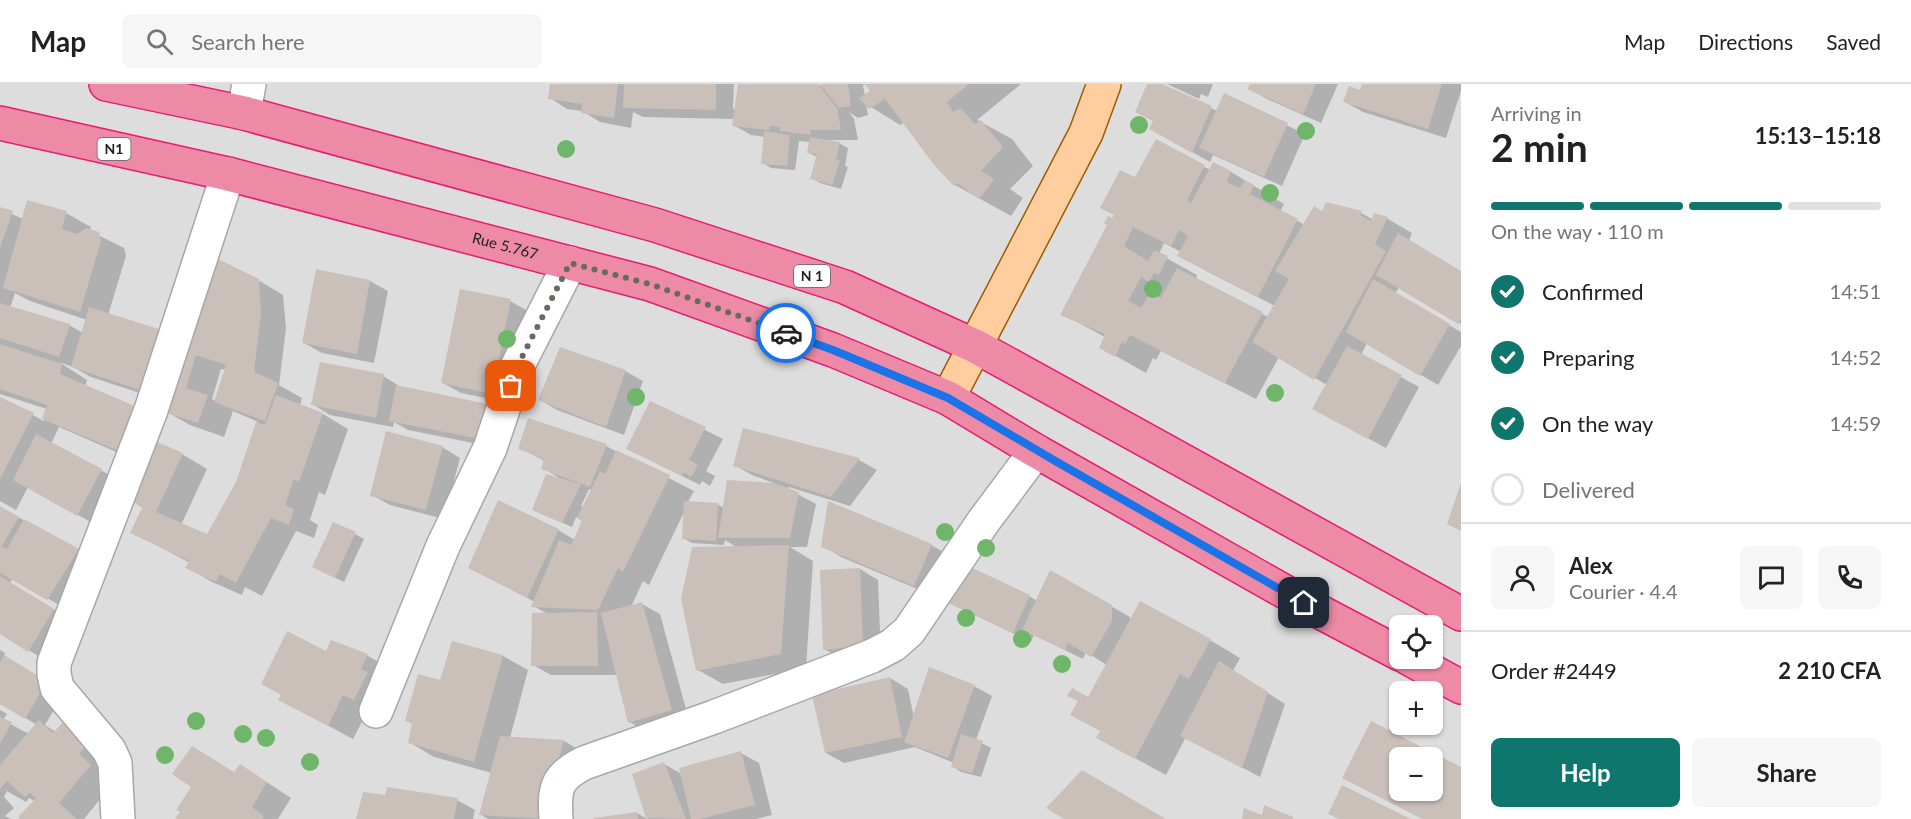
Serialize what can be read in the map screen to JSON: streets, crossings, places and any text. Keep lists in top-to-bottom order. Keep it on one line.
{"streets":{"highway":["N1","Rue 5.767","N 1"]},"page":{"header":"Map","search":"Search here","nav":["Map","Directions","Saved"],"heading":["2 min","Arriving in","15:13–15:18"],"panel":["Alex","Courier · 4.4","Order #2449","2 210 CFA"],"bar":"On the way · 110 m","list":[["Confirmed","14:51"],["Preparing","14:52"],["On the way","14:59"],"Delivered"],"map_buttons":["+","−"],"buttons":["Help","Share"]}}
